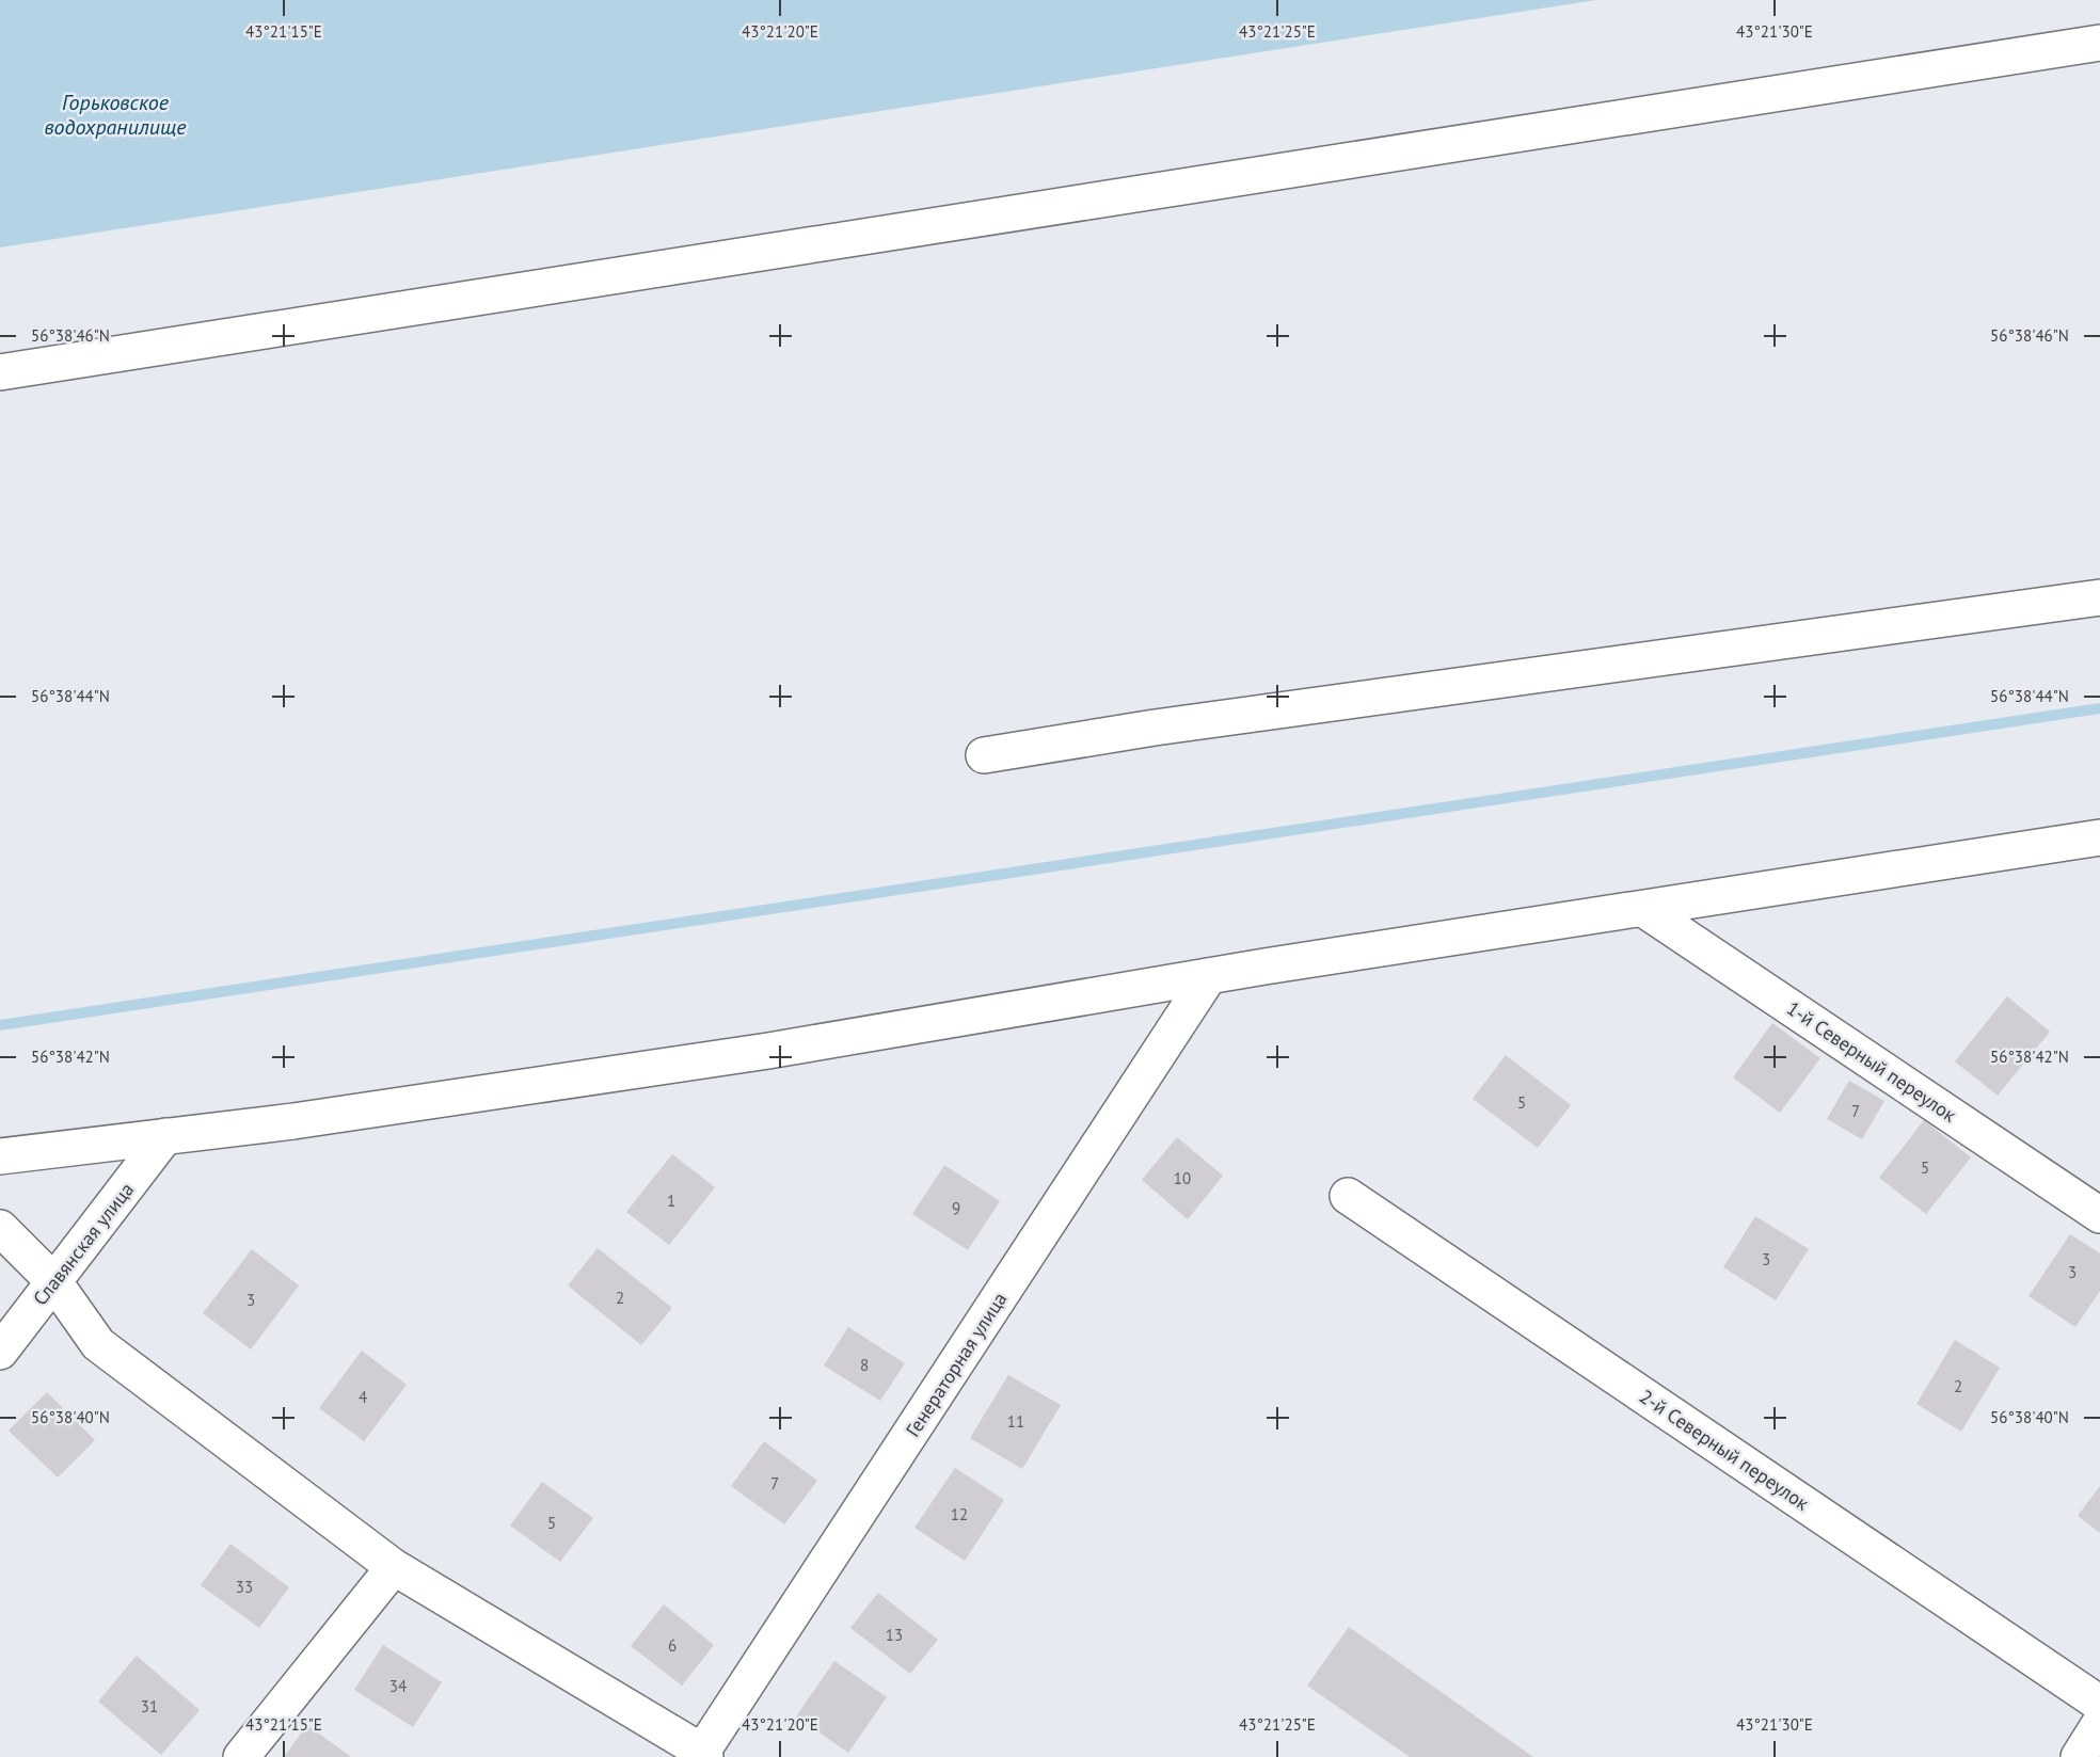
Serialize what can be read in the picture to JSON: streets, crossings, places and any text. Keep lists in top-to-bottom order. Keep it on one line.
{"streets":{"street":["1-й Северный переулок","Славянская улица","Генераторная улица","2-й Северный переулок"]},"water":["Горьковское водохранилище"],"house_numbers":["5","7","5","10","1","9","3","3","2","3","8","2","4","11","7","12","5","33","13","6","34","31"],"coordinates":["43°21'15\"E","43°21'20\"E","43°21'25\"E","43°21'30\"E","56°38'46\"N","56°38'44\"N","56°38'42\"N","56°38'40\"N"]}
